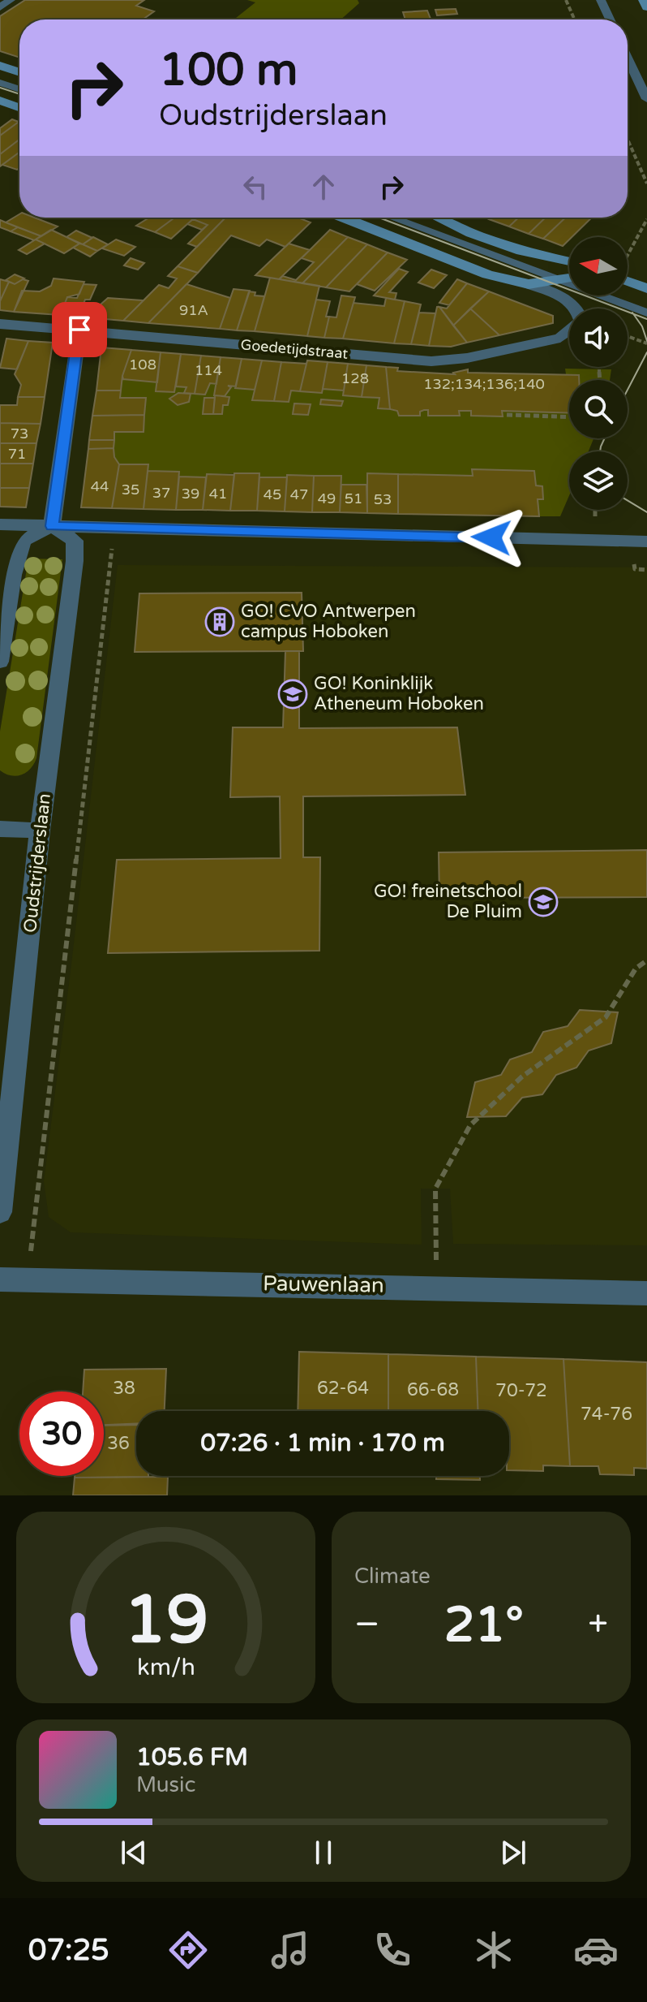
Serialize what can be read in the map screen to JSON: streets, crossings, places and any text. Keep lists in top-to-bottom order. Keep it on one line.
{"streets":{"street":["Goedetijdstraat","Oudstrijderslaan","Pauwenlaan"]},"places":{"building":["GO! CVO Antwerpen campus Hoboken"],"school or university":["GO! Koninklijk Atheneum Hoboken","GO! freinetschool De Pluim"]},"house_numbers":["91A","108","114","128","132;134;136;140","73","71","44","35","37","39","41","45","47","49","51","53","38","62-64","66-68","70-72","74-76","36"],"north":"left","page":{"turn":["100 m","Oudstrijderslaan"],"limit":"30","trip":"07:26 · 1 min · 170 m","tile":"Climate","heat":["−","21°","+"],"song":["105.6 FM","Music"],"tabs":"07:25","gauge":["19","km/h"]}}
